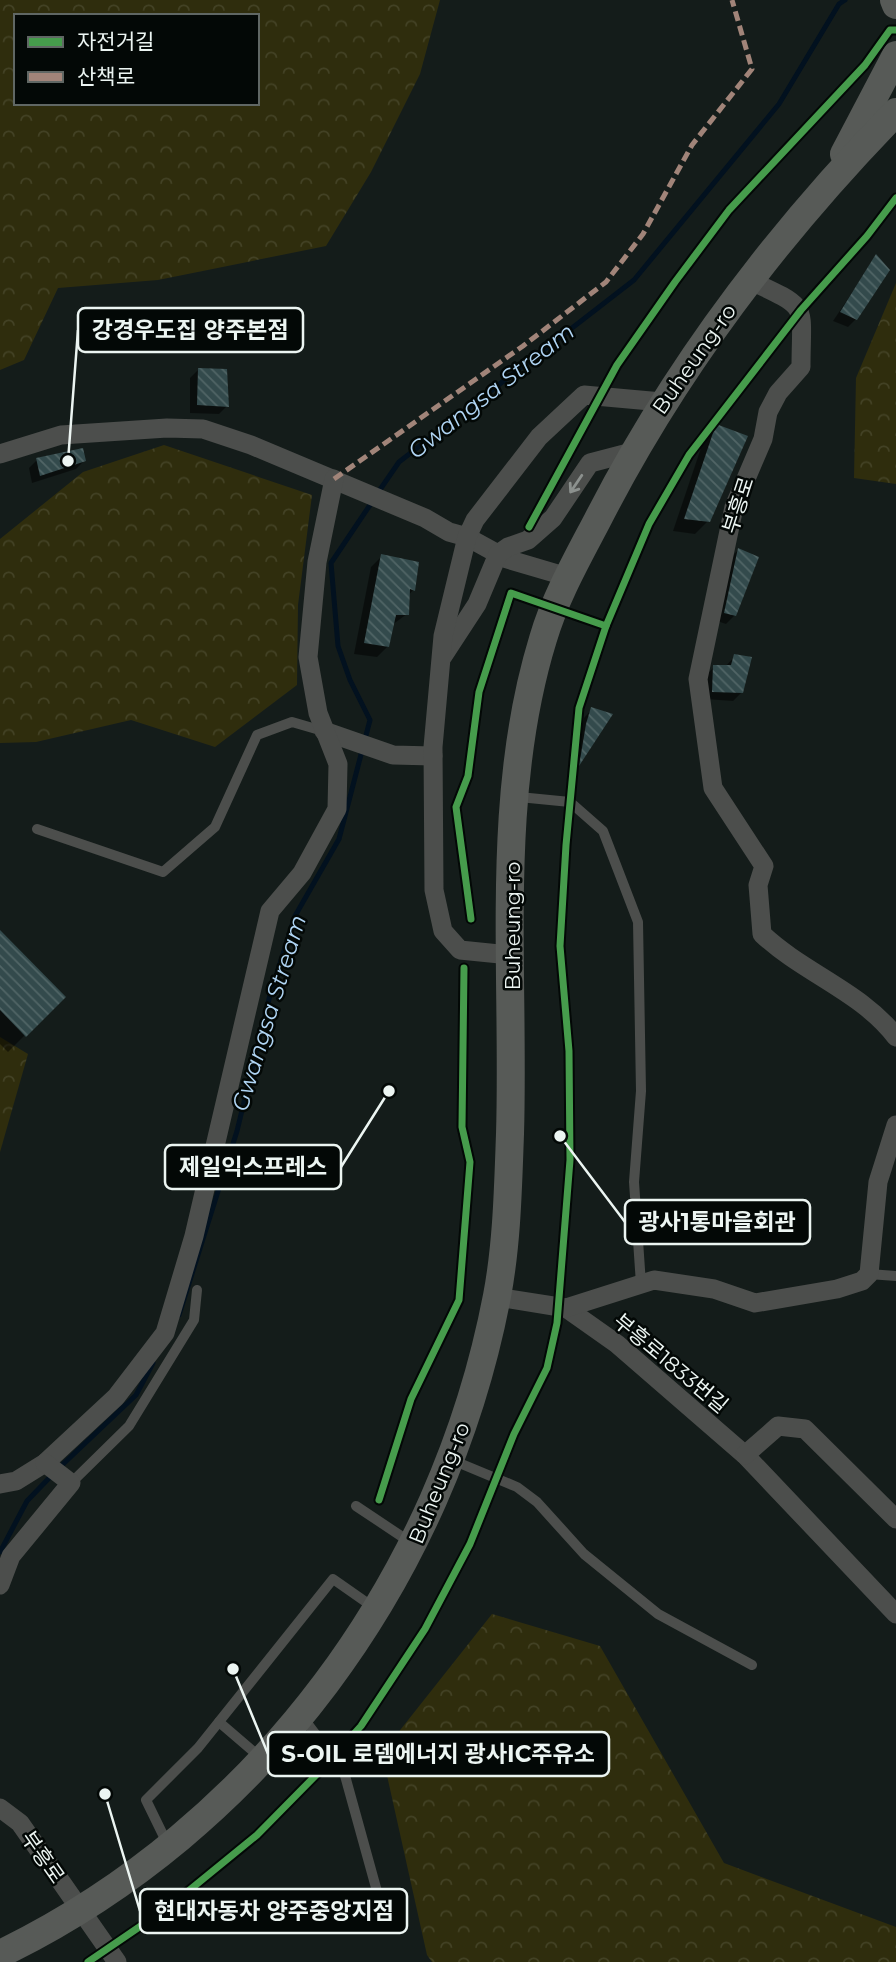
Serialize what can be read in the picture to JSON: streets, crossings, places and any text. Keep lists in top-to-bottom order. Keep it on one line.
{"streets":{"main road":["Buheung-ro"],"street":["부흥로","부흥로1833번길"]},"crossings":[["Buheung-ro","부흥로"],["Buheung-ro","부흥로1833번길"]],"water":["Gwangsa Stream"],"places":["강경우도집 양주본점","제일익스프레스","광사1통마을회관","S-OIL 로뎀에너지 광사IC주유소","현대자동차 양주중앙지점"],"legend":["자전거길","산책로"]}
